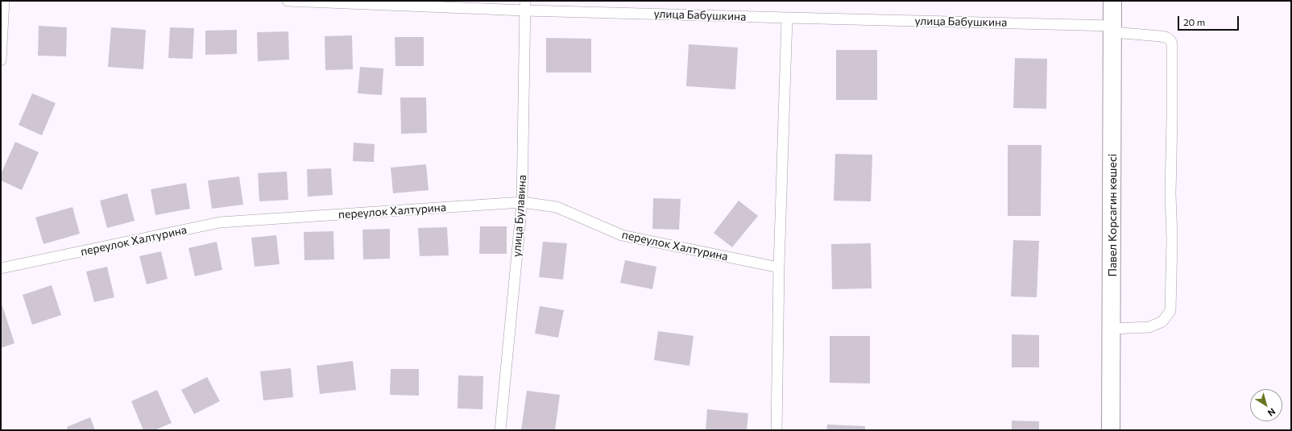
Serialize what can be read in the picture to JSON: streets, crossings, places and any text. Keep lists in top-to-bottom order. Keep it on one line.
{"streets":{"street":["Павел Корсагин көшесі"],"lane":["улица Бабушкина","переулок Халтурина","улица Булавина"]},"crossings":[["улица Бабушкина","Павел Корсагин көшесі"],["улица Бабушкина","улица Булавина"],["переулок Халтурина","улица Булавина"]],"scale_bar":"20 m","north":"bottom right"}
